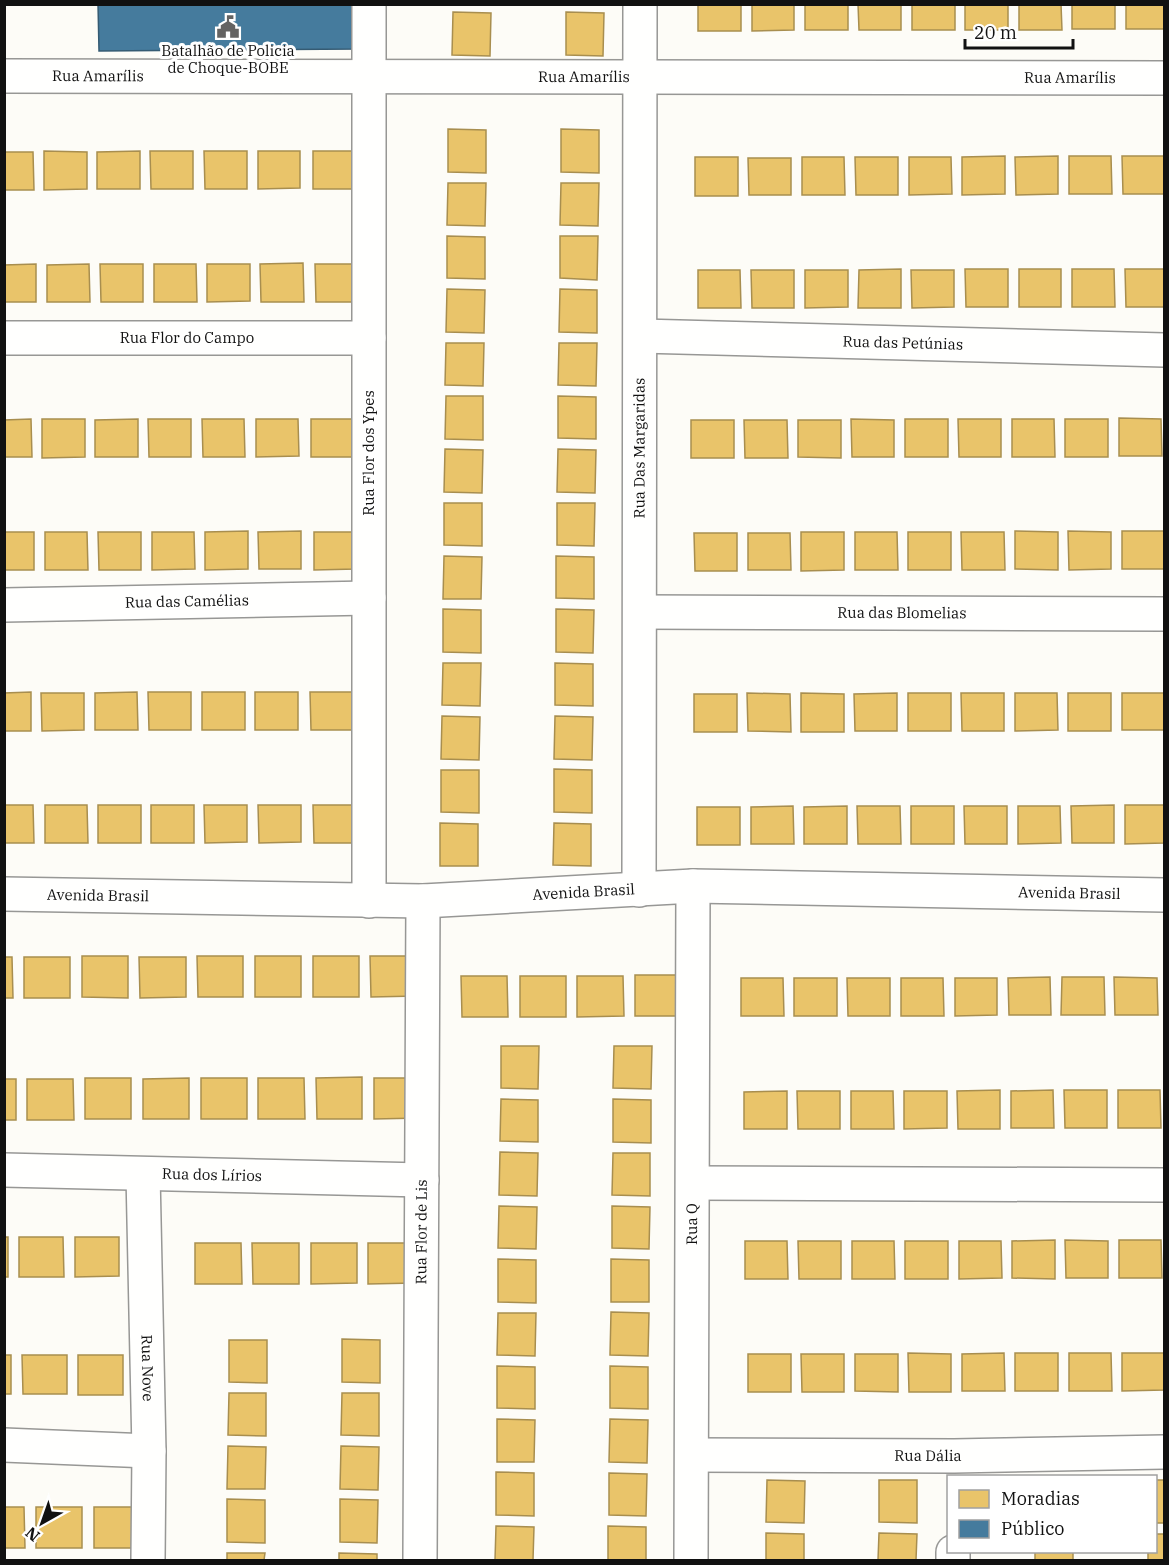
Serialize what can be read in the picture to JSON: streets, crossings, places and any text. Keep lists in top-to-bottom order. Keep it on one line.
{"streets":{"street":["Rua Amarílis","Rua Flor do Campo","Rua das Petúnias","Rua Das Margaridas","Rua Flor dos Ypes","Rua das Camélias","Rua das Blomelias","Avenida Brasil","Rua dos Lírios","Rua Q","Rua Flor de Lis","Rua Nove","Rua Dália"]},"crossings":[["Rua Amarílis","Rua Das Margaridas"],["Rua Amarílis","Rua Flor dos Ypes"],["Rua Flor do Campo","Rua Flor dos Ypes"],["Rua das Petúnias","Rua Das Margaridas"],["Rua Das Margaridas","Rua das Blomelias"],["Rua Das Margaridas","Avenida Brasil"],["Rua Flor dos Ypes","Rua das Camélias"],["Rua Flor dos Ypes","Avenida Brasil"],["Avenida Brasil","Rua Q"],["Avenida Brasil","Rua Flor de Lis"],["Rua dos Lírios","Rua Flor de Lis"],["Rua dos Lírios","Rua Nove"],["Rua Q","Rua Dália"]],"places":{"public building":["Batalhão de Policia de Choque-BOBE"]},"legend":["Moradias","Público"],"scale_bar":"20 m","north":"bottom left"}
